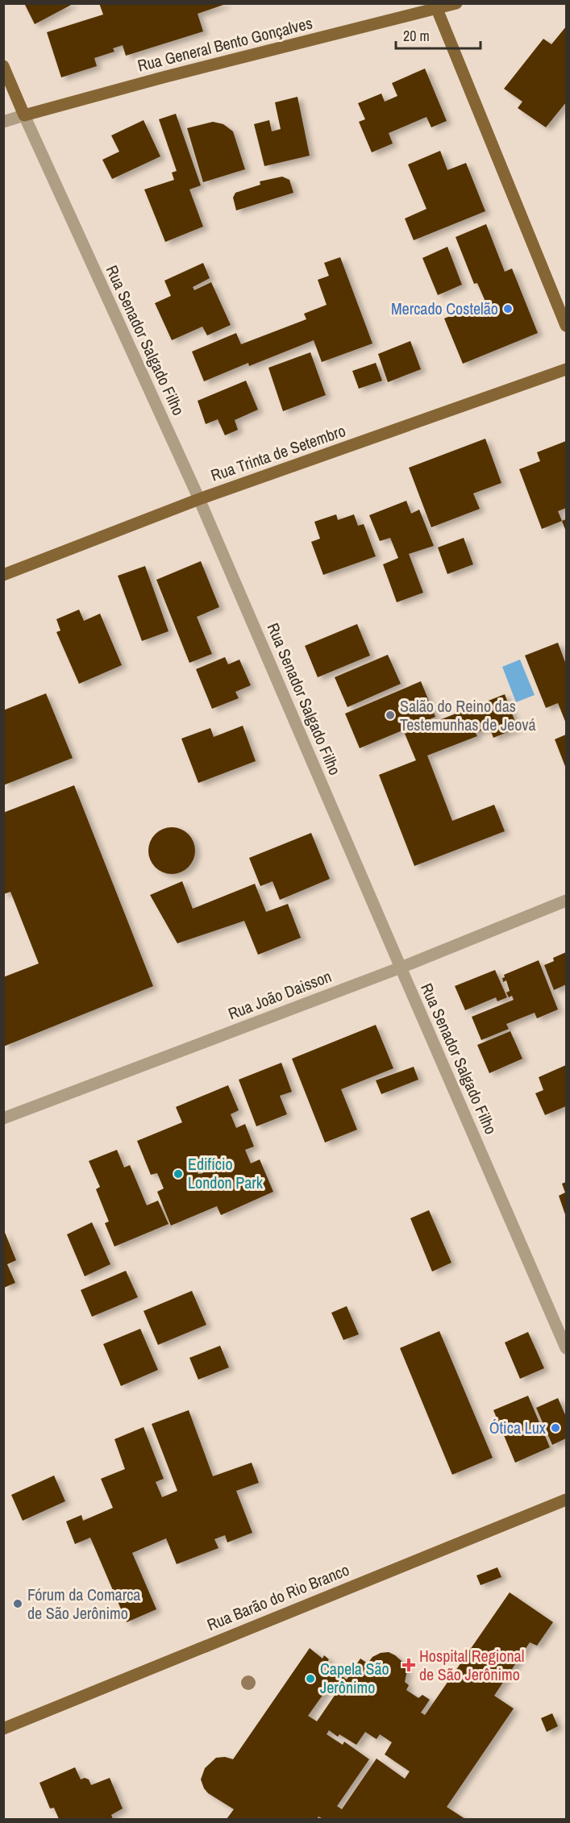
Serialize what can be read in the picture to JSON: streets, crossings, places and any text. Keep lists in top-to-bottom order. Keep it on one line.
{"streets":{"main road":["Rua General Bento Gonçalves","Rua Senador Salgado Filho","Rua Trinta de Setembro","Rua Barão do Rio Branco"],"street":["Rua João Daisson"]},"crossings":[["Rua General Bento Gonçalves","Rua Senador Salgado Filho"],["Rua Senador Salgado Filho","Rua Trinta de Setembro"],["Rua Senador Salgado Filho","Rua João Daisson"]],"places":{"other":["Mercado Costelão","Salão do Reino das Testemunhas de Jeová","Edifício London Park","Ótica Lux","Fórum da Comarca de São Jerônimo","Capela São Jerônimo"],"health":["Hospital Regional de São Jerônimo"]},"scale_bar":"20 m"}
